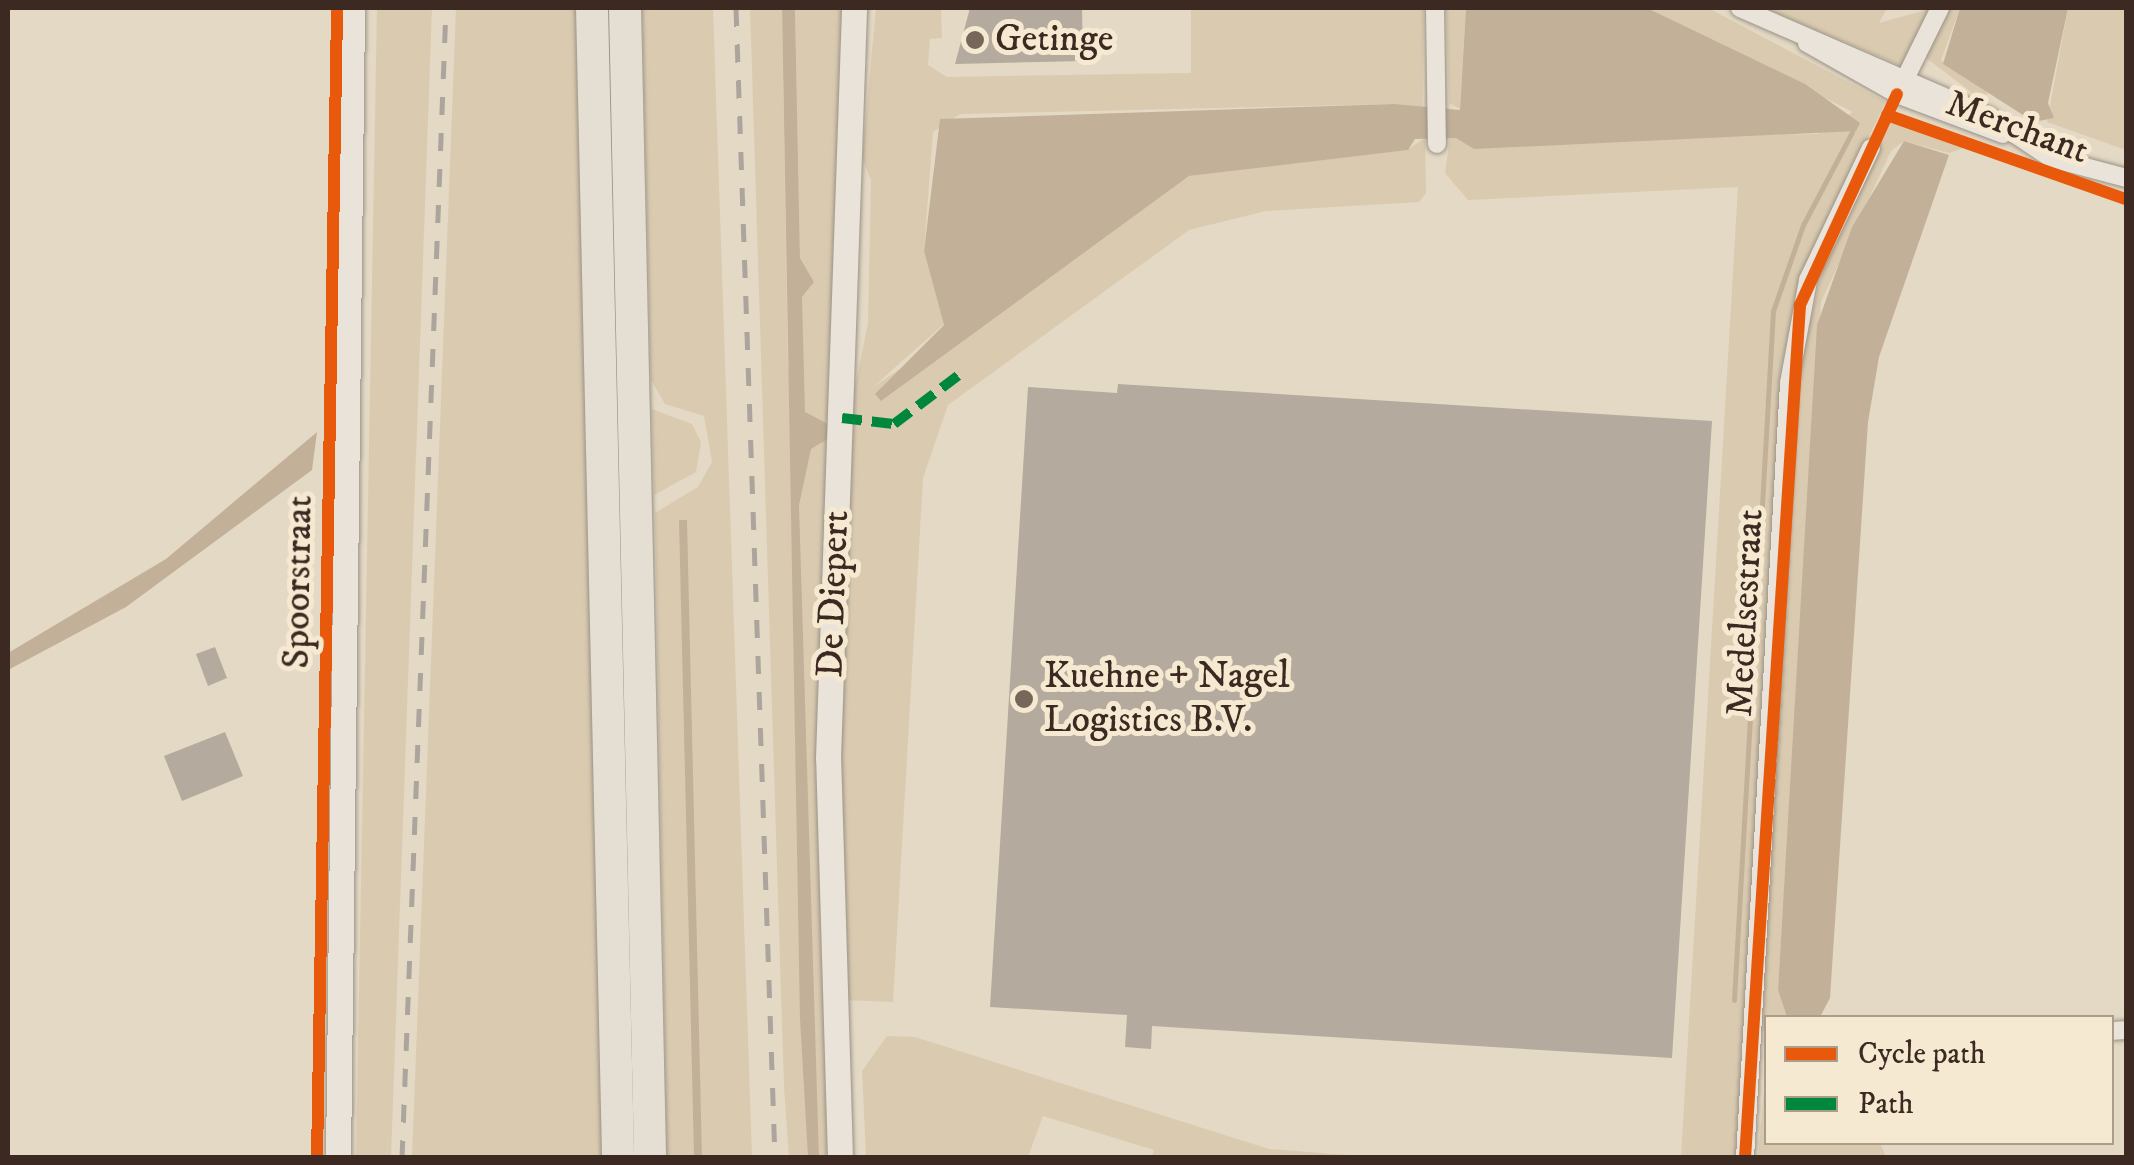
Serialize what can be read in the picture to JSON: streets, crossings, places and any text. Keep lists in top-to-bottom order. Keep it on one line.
{"streets":{"main road":["Spoorstraat","De Diepert"],"street":["Merchant","Medelsestraat"]},"places":["Getinge","Kuehne + Nagel Logistics B.V."],"legend":["Cycle path","Path"]}
